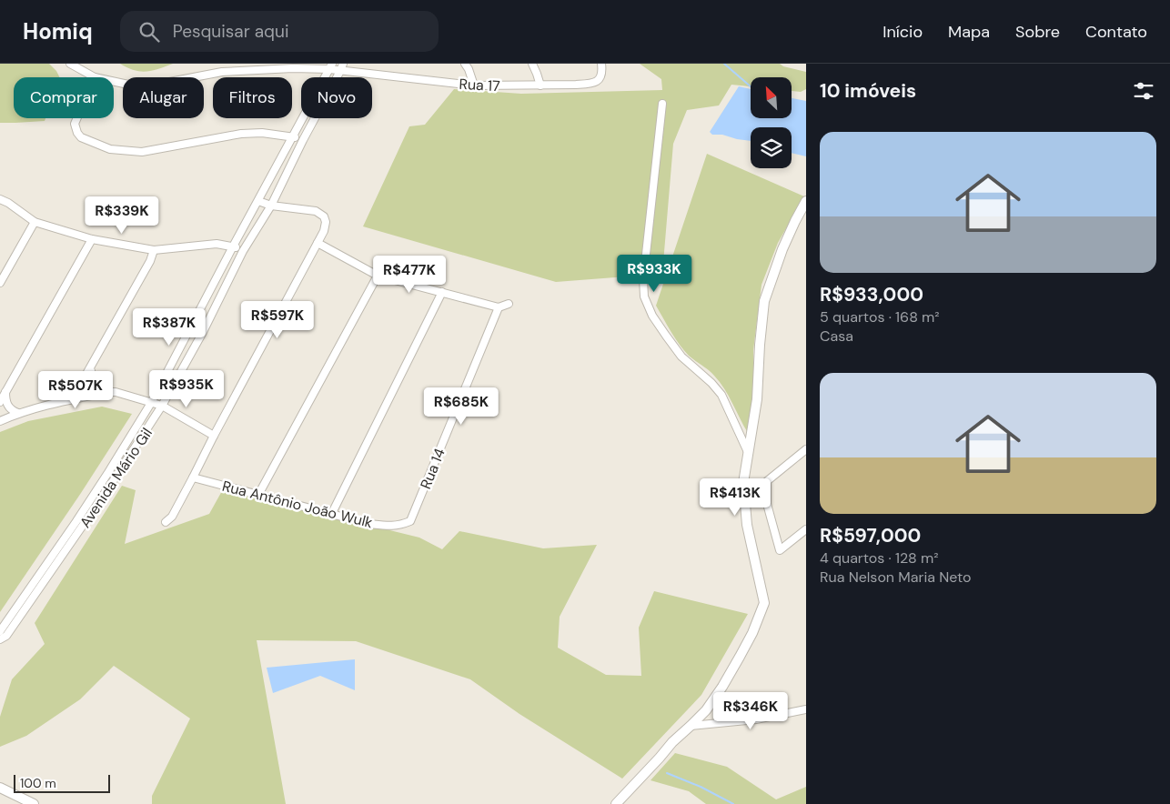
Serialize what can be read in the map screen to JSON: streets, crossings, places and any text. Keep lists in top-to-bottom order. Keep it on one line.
{"streets":{"street":["Rua 17","Rua 14","Avenida Mário Gil","Rua Antônio João Wulk"]},"crossings":[["Rua 17","Avenida Mário Gil"],["Rua 14","Rua Antônio João Wulk"]],"scale_bar":"100 m","north":"top left","page":{"header":"Homiq","search":"Pesquisar aqui","nav":["Início","Mapa","Sobre","Contato"],"heading":"10 imóveis","chip":["Comprar","Alugar","Filtros","Novo"],"list":[{"name":"R$933,000","note":"5 quartos · 168 m² · Casa"},{"name":"R$597,000","note":"4 quartos · 128 m² · Rua Nelson Maria Neto"}],"price":["R$339K","R$933K","R$477K","R$597K","R$387K","R$935K","R$507K","R$685K","R$413K","R$346K"],"scale":"100 m"}}
